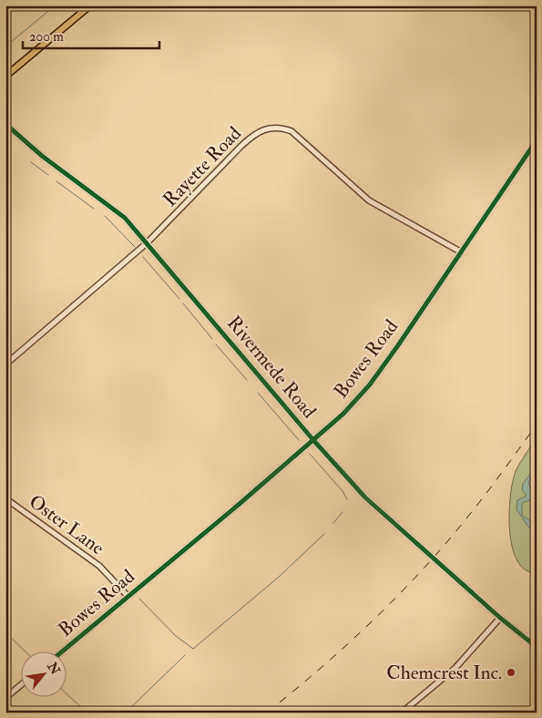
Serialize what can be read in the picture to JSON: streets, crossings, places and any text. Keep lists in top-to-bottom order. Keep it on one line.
{"streets":{"street":["Rayette Road","Bowes Road","Rivermede Road","Oster Lane"]},"crossings":[["Rayette Road","Bowes Road"],["Rayette Road","Rivermede Road"],["Bowes Road","Rivermede Road"],["Bowes Road","Oster Lane"]],"places":["Chemcrest Inc."],"scale_bar":"200 m","north":"top right"}
